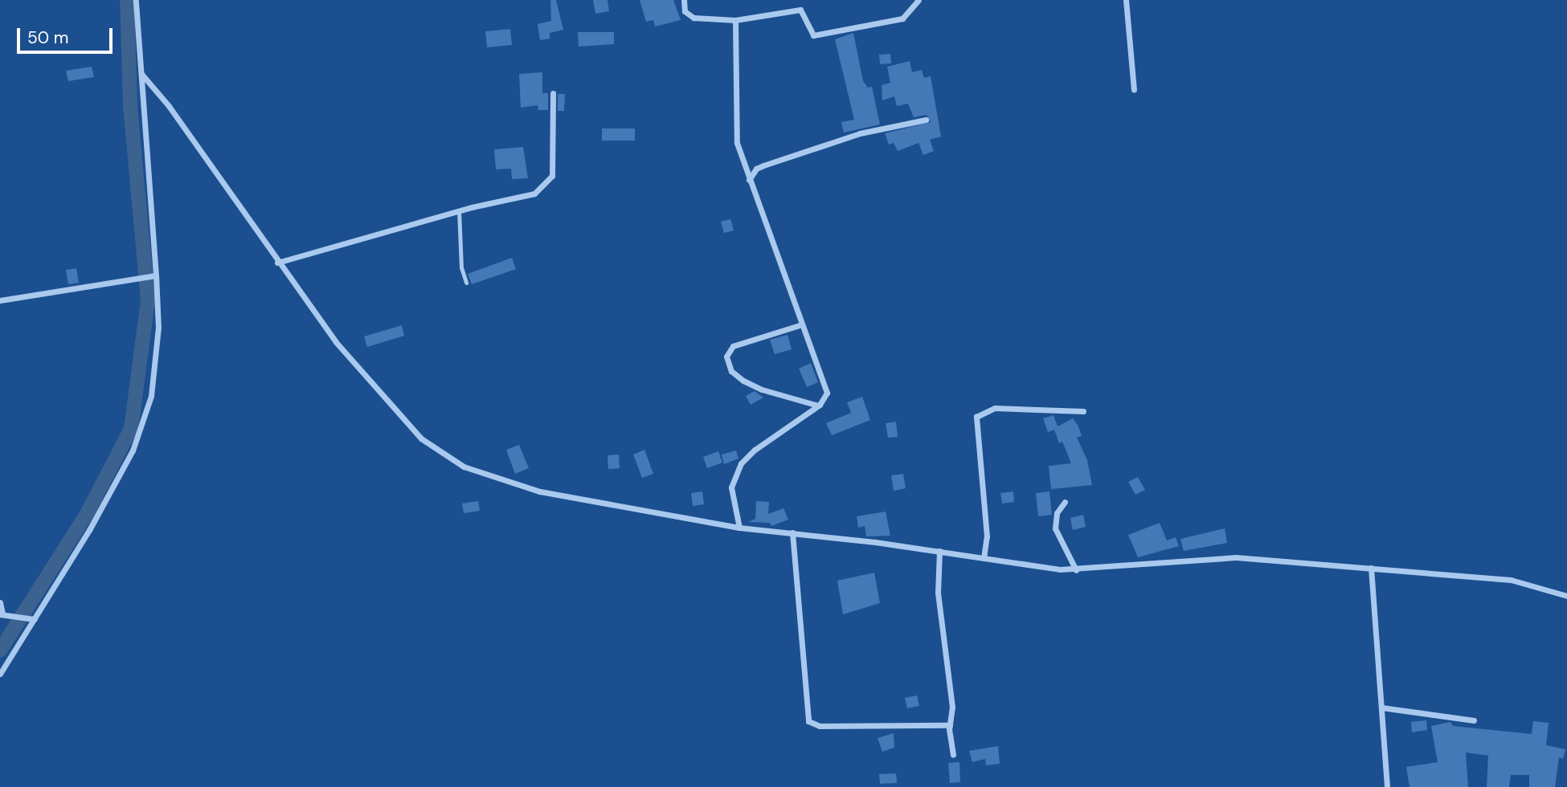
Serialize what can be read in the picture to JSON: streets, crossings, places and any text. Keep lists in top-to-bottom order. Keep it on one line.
{"scale_bar":"50 m"}
